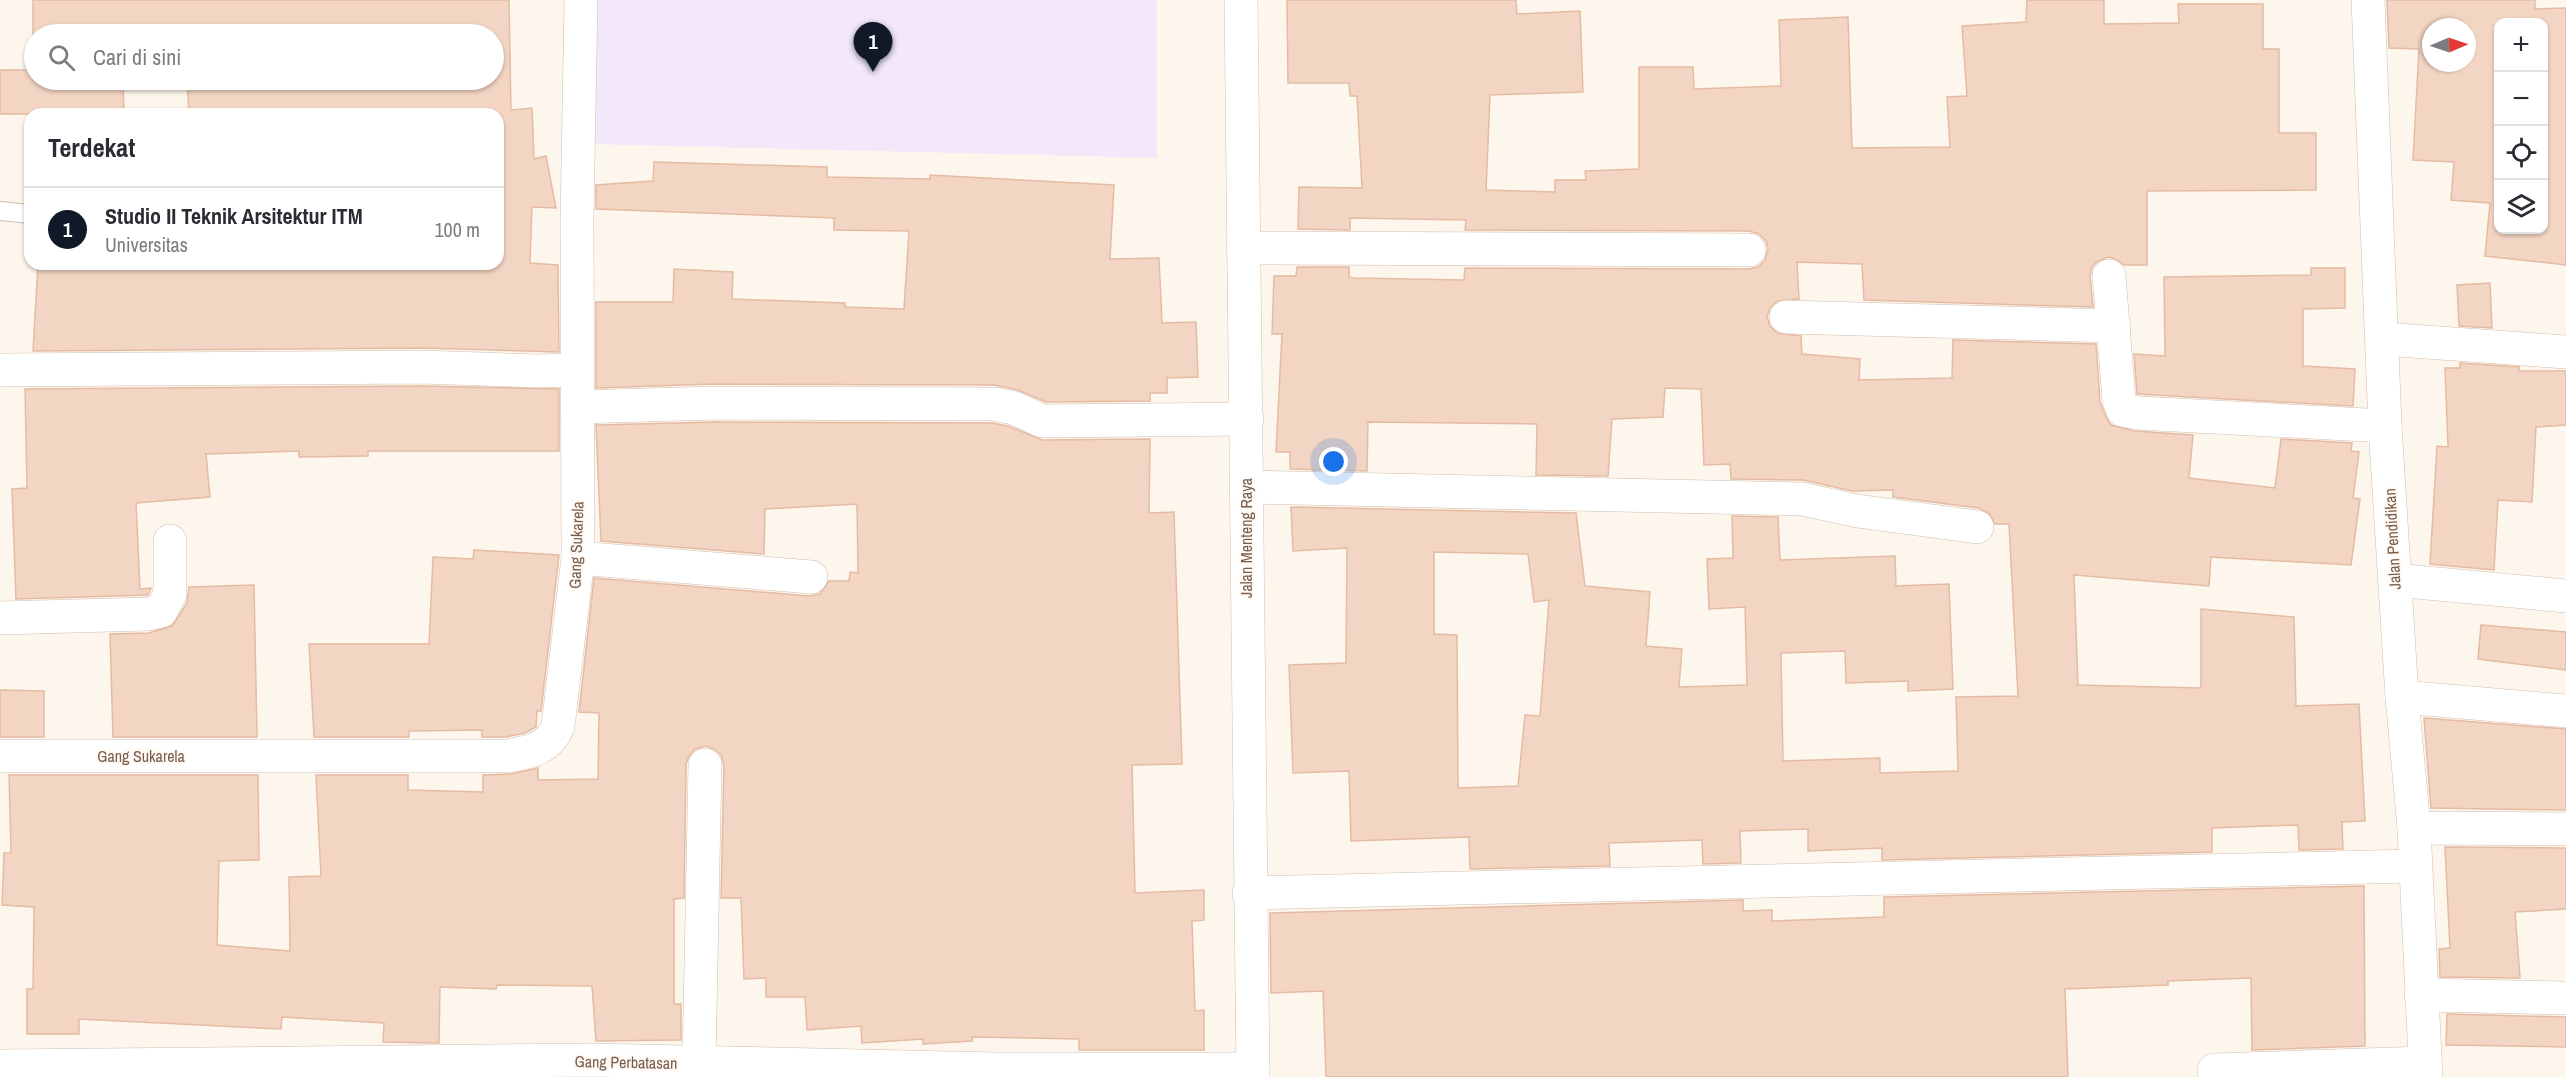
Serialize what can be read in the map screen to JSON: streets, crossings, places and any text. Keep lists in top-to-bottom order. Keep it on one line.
{"streets":{"street":["Jalan Menteng Raya","Jalan Pendidikan","Gang Sukarela","Gang Perbatasan"]},"crossings":[["Jalan Menteng Raya","Gang Perbatasan"]],"north":"right","page":{"map_buttons":["+","−"],"pins":"1","search":"Cari di sini","heading":"Terdekat","list":[{"mark":"1","name":"Studio II Teknik Arsitektur ITM","note":"Universitas","value":"100 m"}]}}
